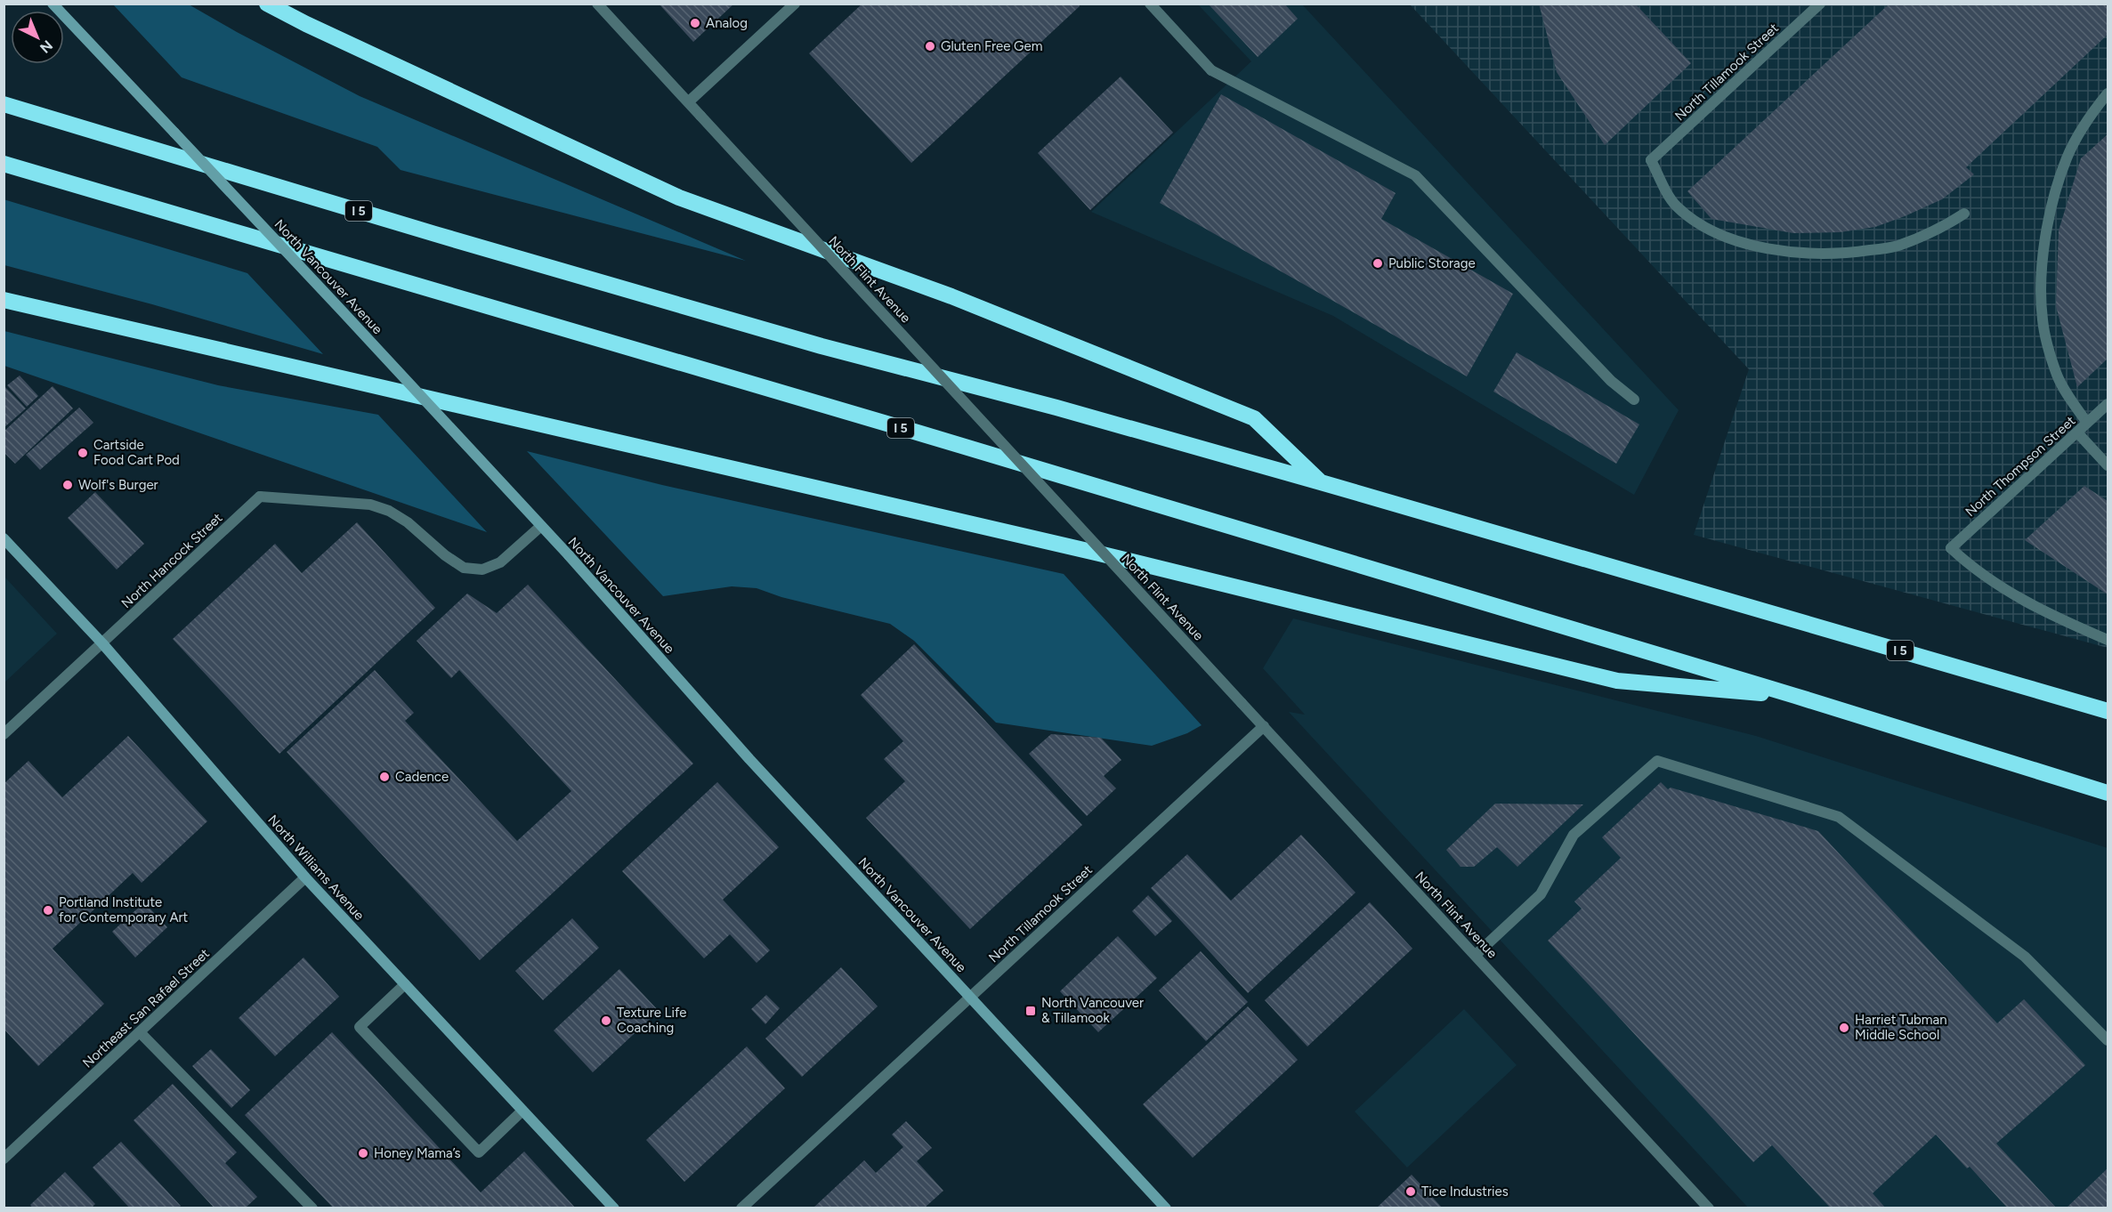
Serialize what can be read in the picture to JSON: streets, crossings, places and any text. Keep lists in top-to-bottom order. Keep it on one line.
{"streets":{"highway":["I 5"],"main road":["North Vancouver Avenue","North Williams Avenue"],"street":["North Tillamook Street","North Flint Avenue","North Thompson Street","North Hancock Street","Northeast San Rafael Street"]},"crossings":[["North Tillamook Street","North Vancouver Avenue"],["North Tillamook Street","North Flint Avenue"],["North Vancouver Avenue","North Hancock Street"],["North Hancock Street","North Williams Avenue"],["North Williams Avenue","Northeast San Rafael Street"]],"places":{"other":["Analog","Gluten Free Gem","Public Storage","Cartside Food Cart Pod","Wolf's Burger","Cadence","Portland Institute for Contemporary Art","Texture Life Coaching","Harriet Tubman Middle School","Honey Mama’s","Tice Industries"],"transit":["North Vancouver & Tillamook"]},"north":"bottom right"}
